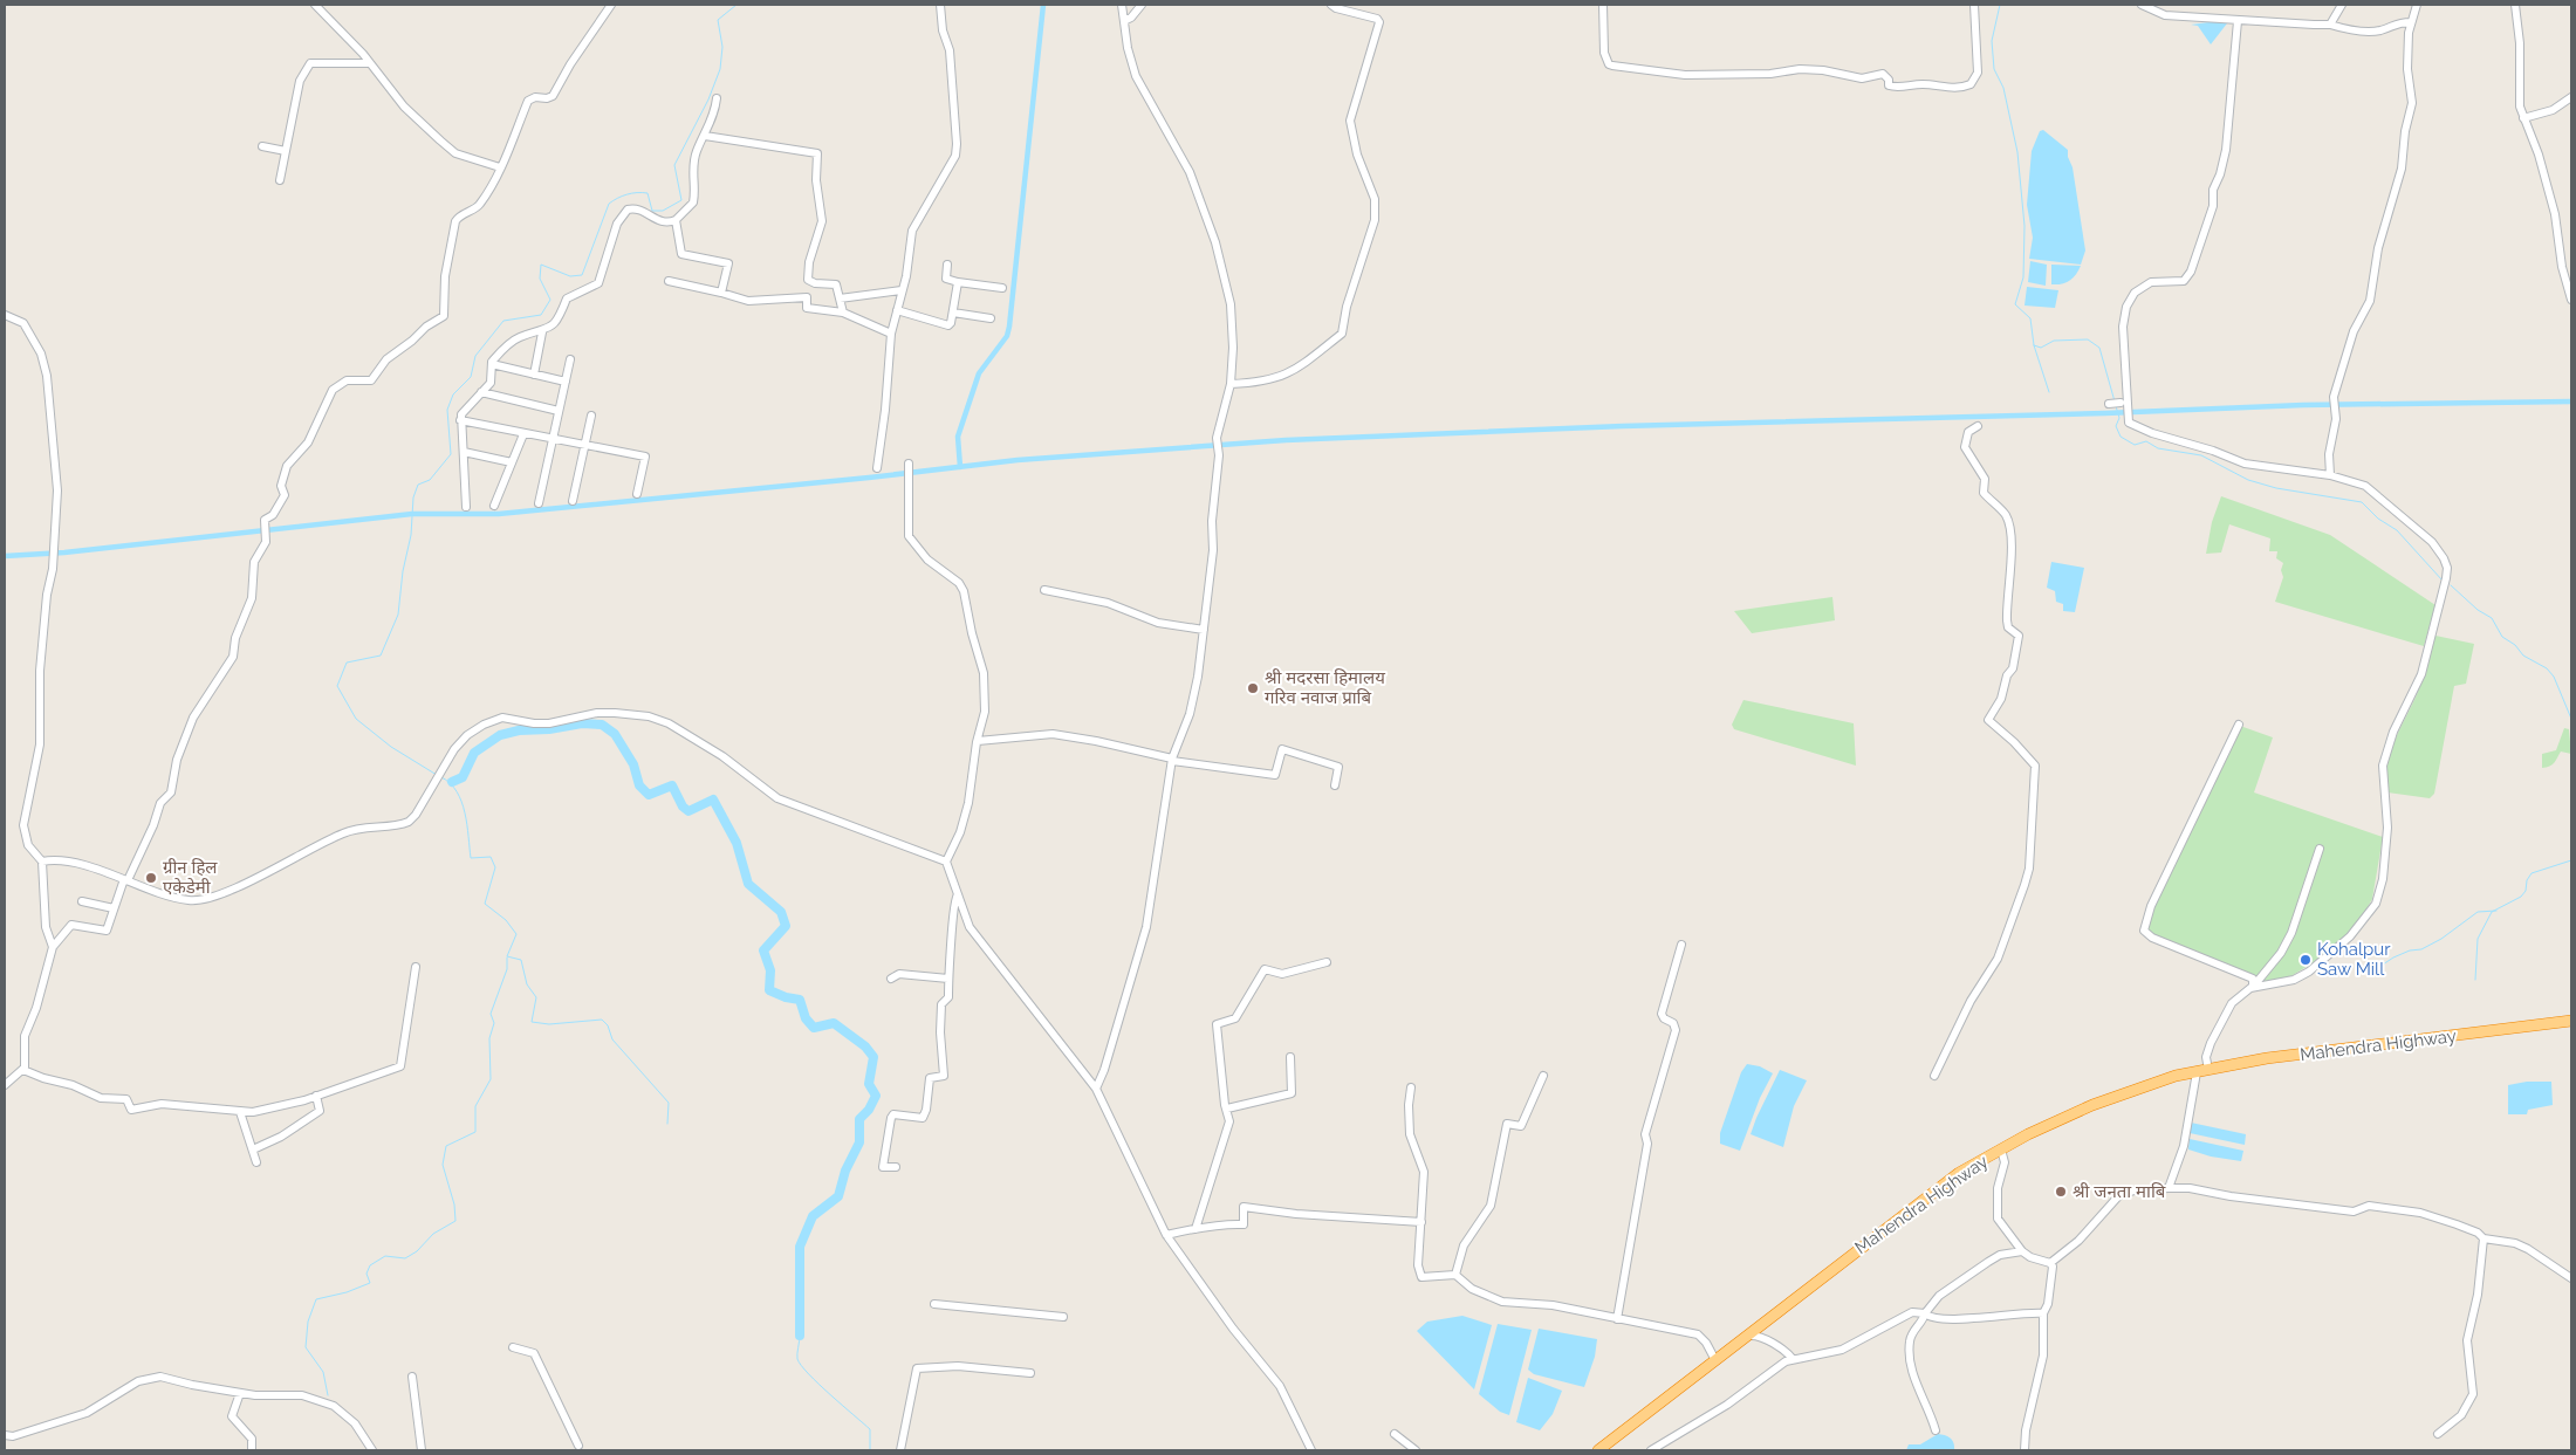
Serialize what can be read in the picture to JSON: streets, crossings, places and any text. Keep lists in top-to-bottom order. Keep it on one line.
{"streets":{"highway":["Mahendra Highway"]},"places":["श्री मदरसा हिमालय गरिव नवाज प्राबि","ग्रीन हिल एकेडेमी","Kohalpur Saw Mill","श्री जनता माबि"]}
